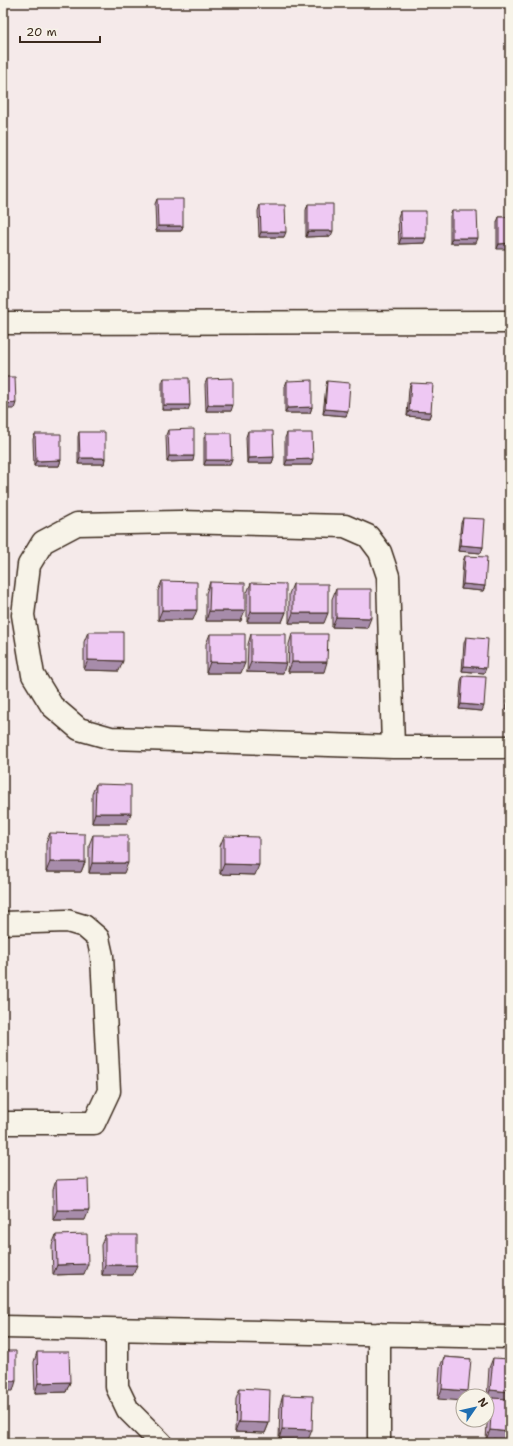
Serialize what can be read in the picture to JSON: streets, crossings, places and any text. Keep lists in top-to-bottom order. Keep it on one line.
{"scale_bar":"20 m","north":"top right"}
